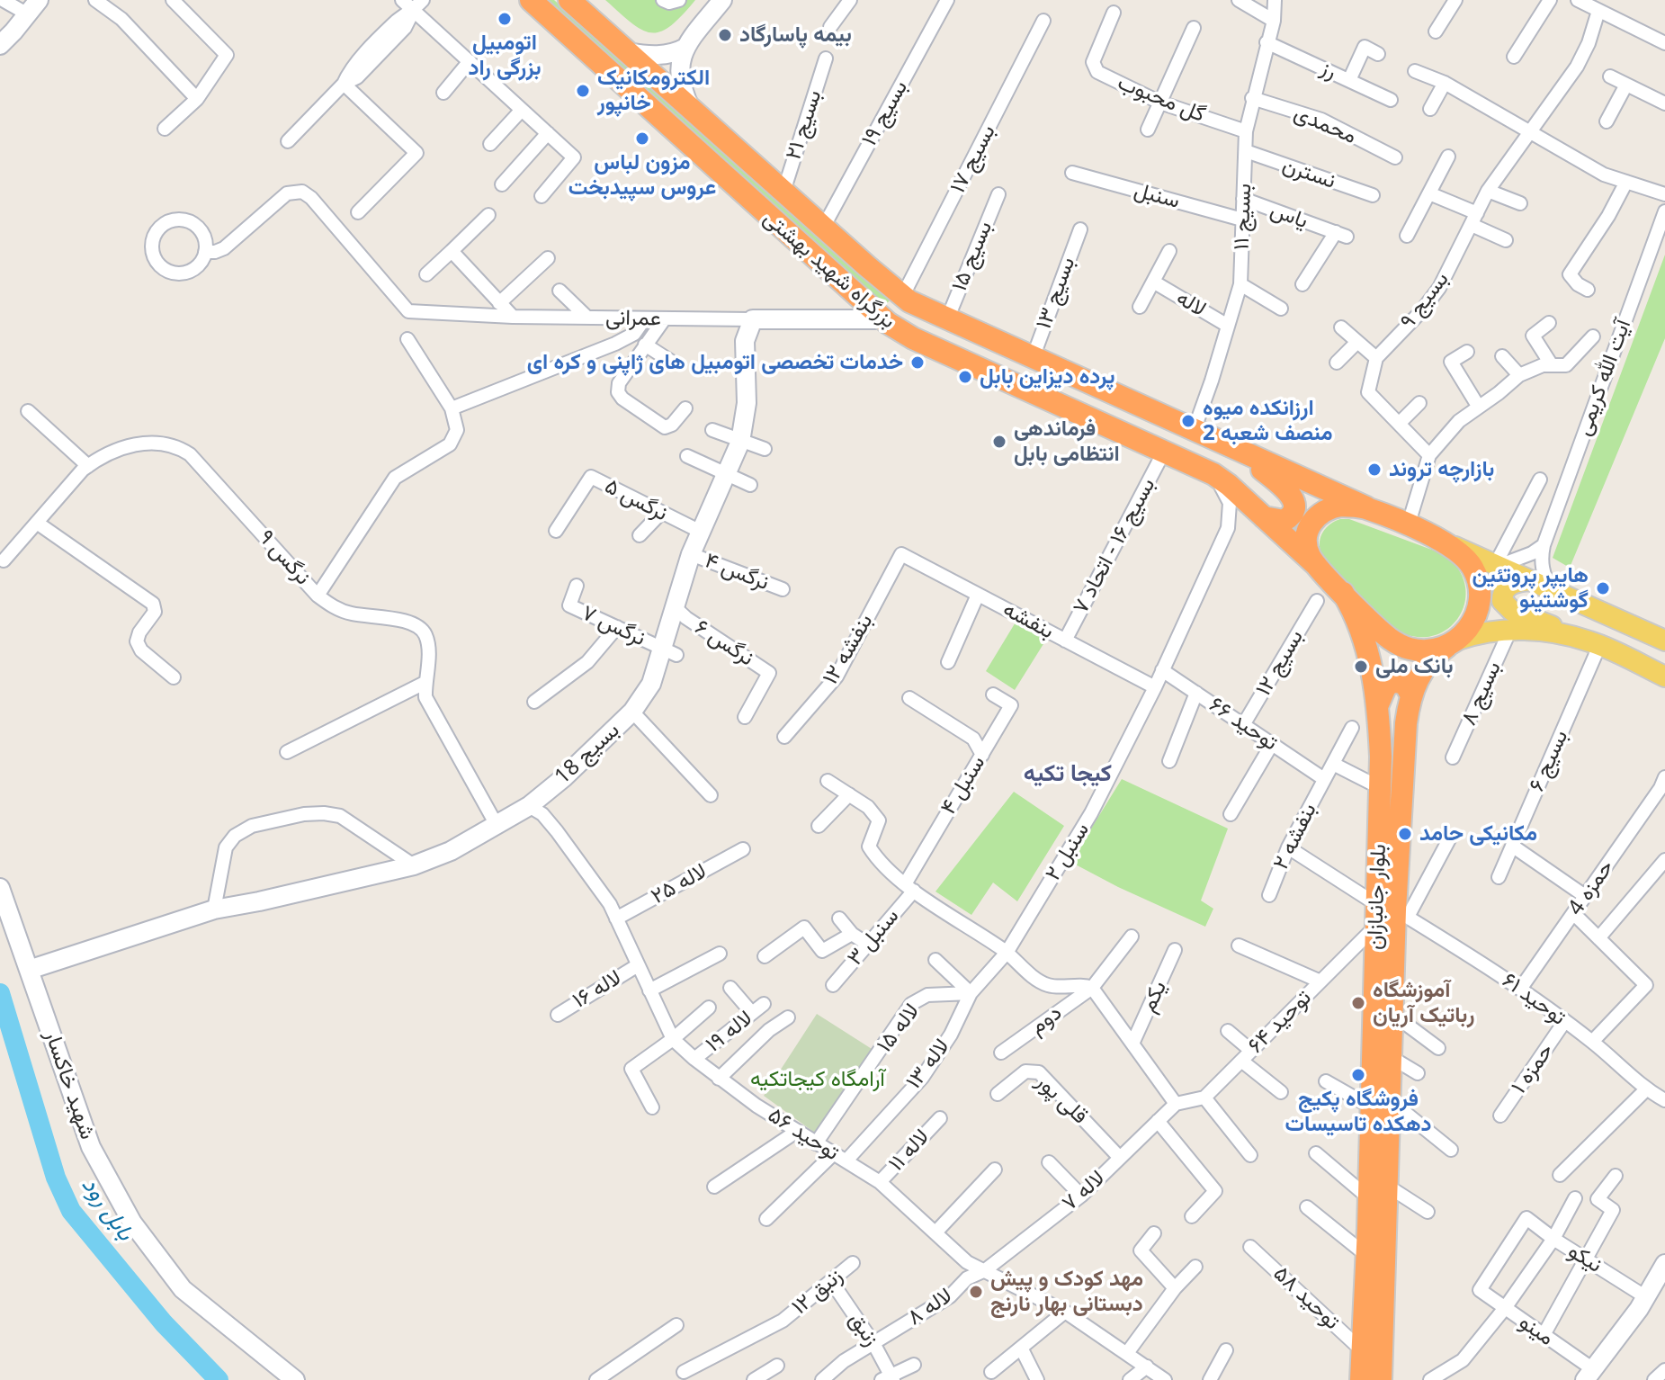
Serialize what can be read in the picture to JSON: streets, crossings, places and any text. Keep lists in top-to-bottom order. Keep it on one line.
{"streets":{"highway":["بزرگراه شهید بهشتی","بلوار جانبازان"],"street":["رز","گل محبوب","بسیج ۱۹","بسیج ۲۱","محمدی","بسیج ۱۷","نسترن","سنبل","یاس","بسیج ۱۱","بسیج ۱۵","بسیج ۱۳","بسیج ۹","لاله","عمرانی","آیت الله کریمی","نرگس ۵","بسیج ۱۶ - اتحاد ۷","نرگس ۹","نرگس ۴","بنفشه","نرگس ۷","نرگس ۶","بنفشه ۱۲","بسیج ۱۲","بسیج ۸","توحید ۶۶","بسیج 18","بسیج ۶","سنبل ۴","بنفشه ۲","سنبل ۲","لاله ۲۵","حمزه 4","سنبل ۳","لاله ۱۶","یکم","توحید ۶۱","دوم","توحید ۶۴","لاله ۱۵","لاله ۱۹","لاله ۱۳","حمزه ۱","شهید خاکسار","قلی پور","توحید ۵۶","لاله ۱۱","لاله ۷","نیکو","زنبق ۱۲","توحید ۵۸","لاله ۸","زنبق","مینو"]},"crossings":[["رز","بسیج ۱۱"],["گل محبوب","بسیج ۱۱"],["بسیج ۱۹","بزرگراه شهید بهشتی"],["بسیج ۲۱","بزرگراه شهید بهشتی"],["محمدی","بسیج ۱۱"],["بسیج ۱۷","بزرگراه شهید بهشتی"],["نسترن","بسیج ۱۱"],["سنبل","بسیج ۱۱"],["یاس","بسیج ۱۱"],["بسیج ۱۱","بزرگراه شهید بهشتی"],["بسیج ۱۱","لاله"],["بسیج ۱۵","بزرگراه شهید بهشتی"],["بزرگراه شهید بهشتی","بسیج ۱۳"],["بزرگراه شهید بهشتی","بسیج ۱۶ - اتحاد ۷"],["بزرگراه شهید بهشتی","سنبل ۲"],["بزرگراه شهید بهشتی","بلوار جانبازان"],["عمرانی","بسیج 18"],["نرگس ۵","بسیج 18"],["بسیج ۱۶ - اتحاد ۷","بنفشه"],["نرگس ۹","بسیج 18"],["نرگس ۴","بسیج 18"],["بنفشه","بنفشه ۱۲"],["بنفشه","سنبل ۲"],["نرگس ۷","بسیج 18"],["نرگس ۶","بسیج 18"],["بسیج ۱۲","توحید ۶۶"],["توحید ۶۶","بنفشه ۲"],["توحید ۶۶","سنبل ۲"],["بسیج 18","شهید خاکسار"],["بسیج 18","توحید ۵۶"],["سنبل ۴","سنبل ۳"],["لاله ۲۵","توحید ۵۶"],["حمزه 4","توحید ۶۱"],["بلوار جانبازان","توحید ۶۱"],["بلوار جانبازان","توحید ۶۴"],["بلوار جانبازان","توحید ۵۸"],["لاله ۱۶","توحید ۵۶"],["توحید ۶۱","حمزه ۱"],["لاله ۱۵","لاله ۱۳"],["لاله ۱۵","توحید ۵۶"],["لاله ۱۹","توحید ۵۶"],["لاله ۱۳","توحید ۵۶"],["قلی پور","لاله ۷"],["توحید ۵۶","لاله ۱۱"],["توحید ۵۶","لاله ۷"],["توحید ۵۶","لاله ۸"],["لاله ۷","لاله ۸"],["نیکو","مینو"],["زنبق ۱۲","زنبق"],["لاله ۸","زنبق"]],"districts":["کیجا تکیه"],"water":["بابل رود"],"parks":["آرامگاه کیجاتکیه"],"places":["اتومبیل بزرگی راد","بیمه پاسارگاد","الکترومکانیک خانپور","مزون لباس عروس سپیدبخت","خدمات تخصصی اتومبیل های ژاپنی و کره ای","پرده دیزاین بابل","ارزانکده میوه منصف شعبه 2","فرماندهی انتظامی بابل","بازارچه تروند","هایپر پروتئین گوشتینو","بانک ملی","مکانیکی حامد","آموزشگاه رباتیک آریان","فروشگاه پکیج دهکده تاسیسات","مهد کودک و پیش دبستانی بهار نارنج"]}
